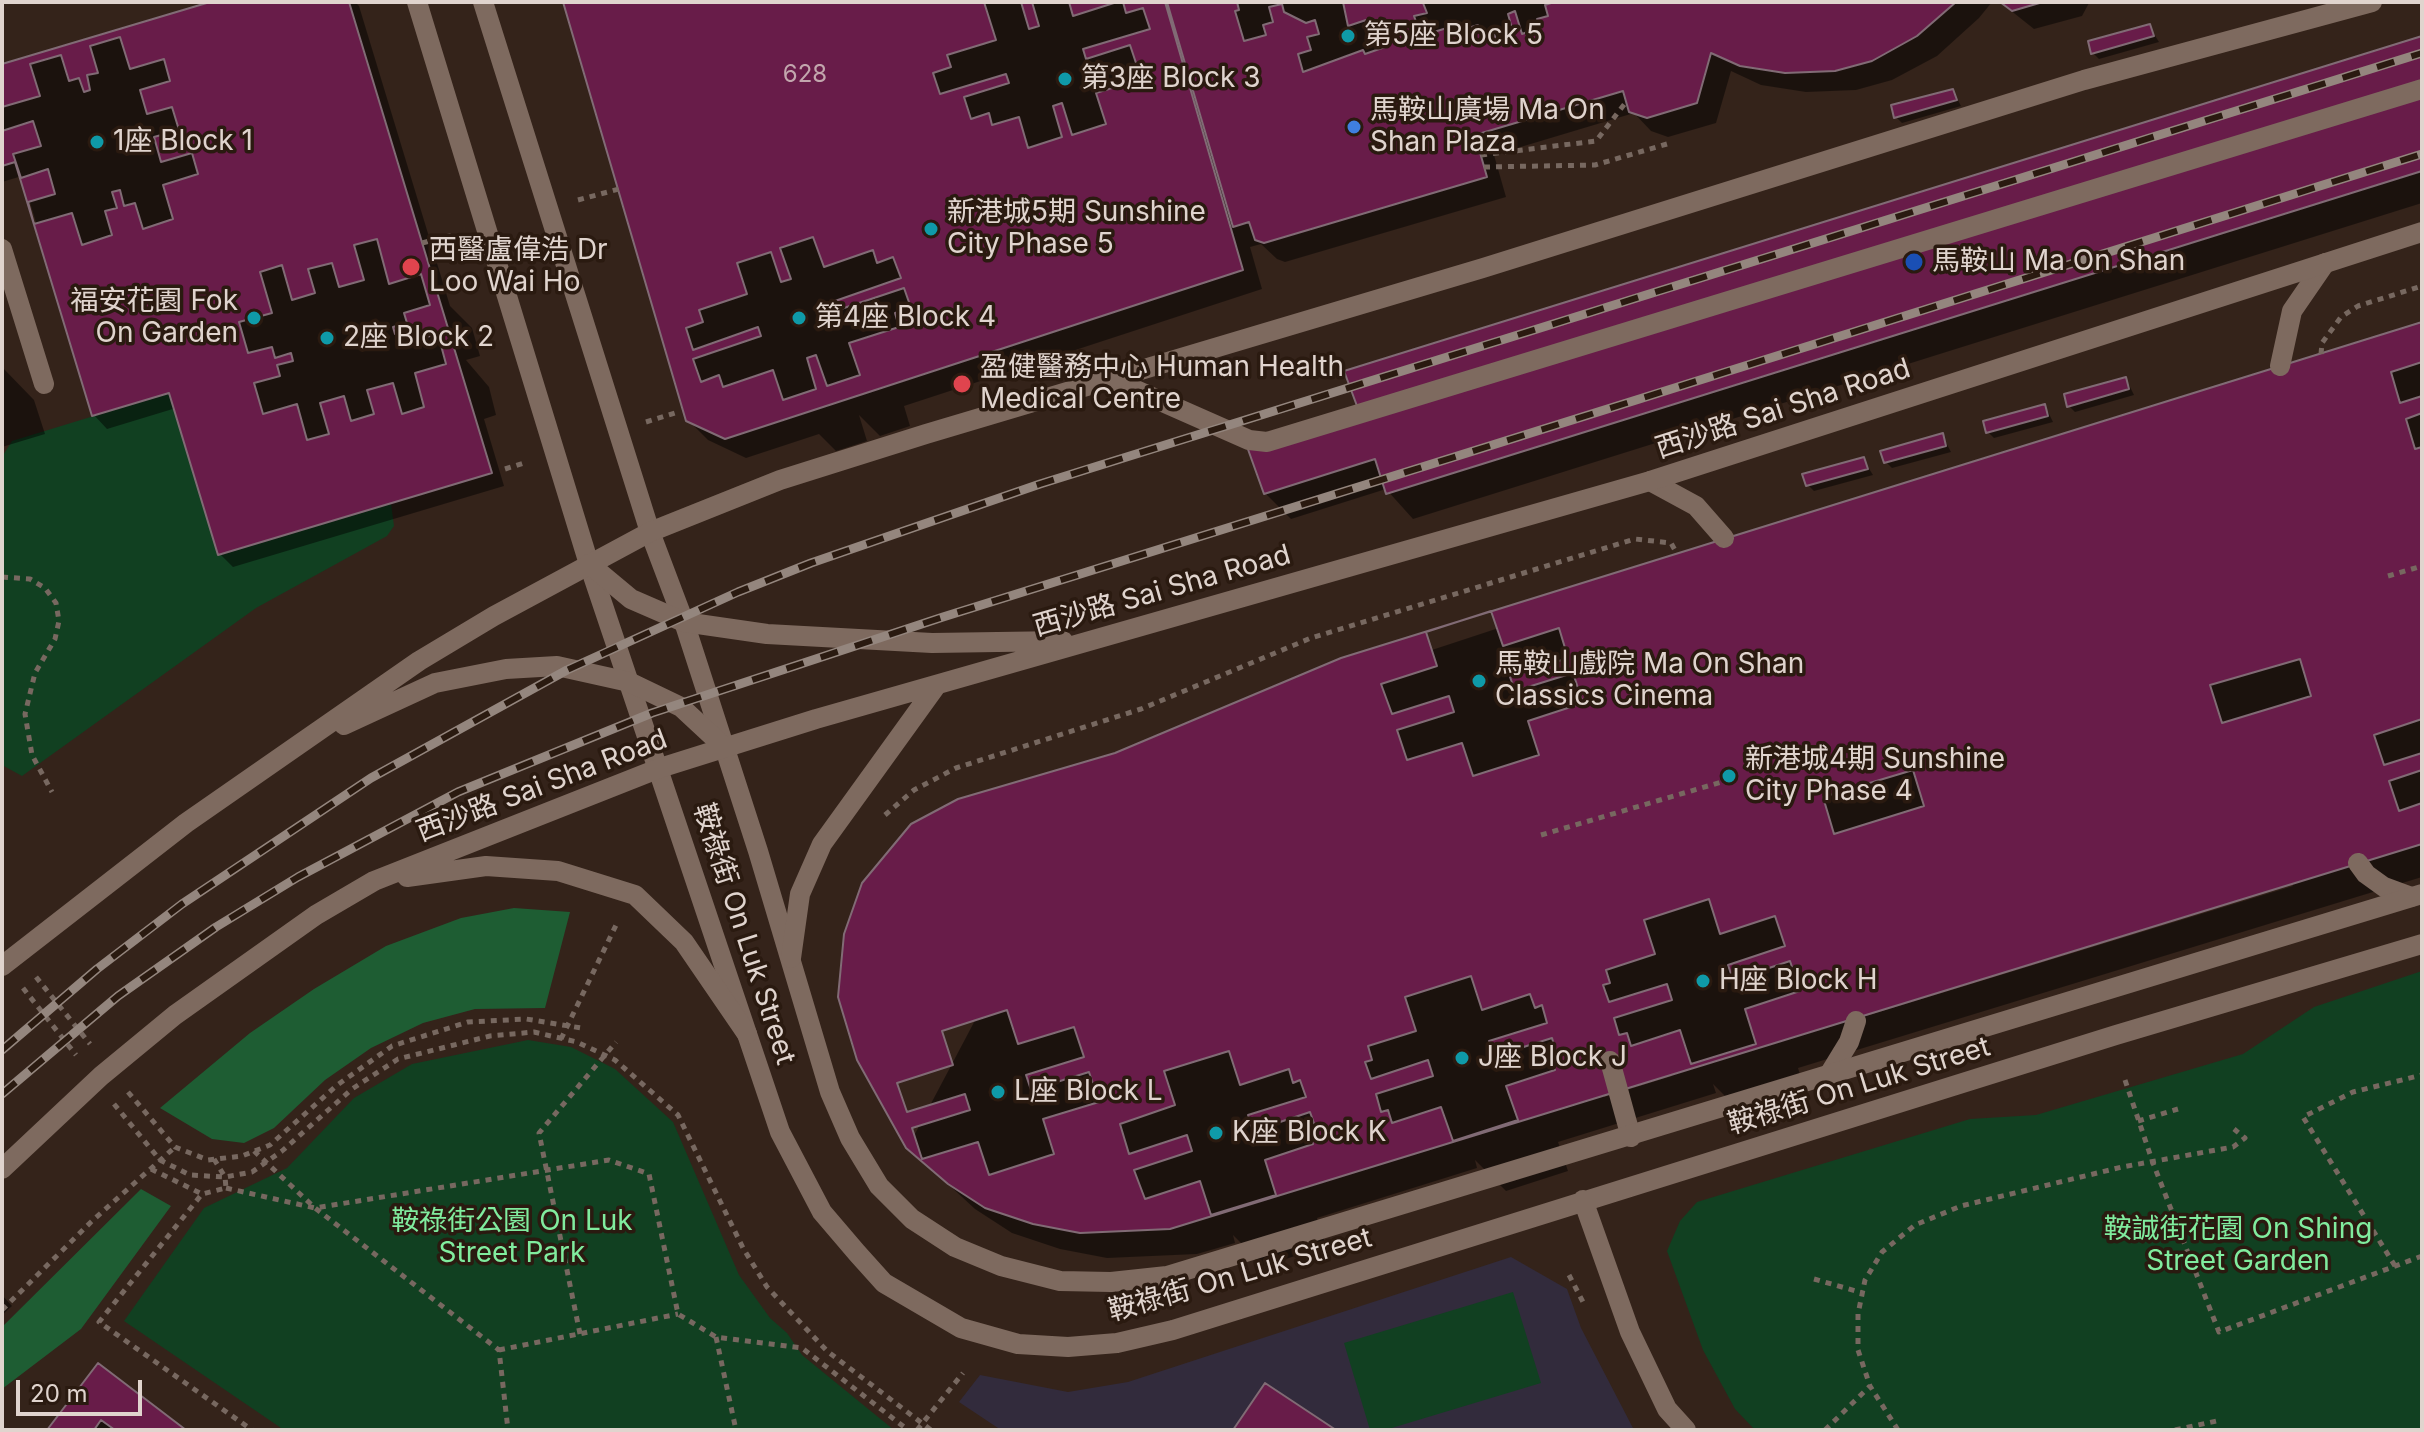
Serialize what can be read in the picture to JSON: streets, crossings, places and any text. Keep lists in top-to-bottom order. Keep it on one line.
{"streets":{"main road":["西沙路 Sai Sha Road","鞍祿街 On Luk Street"]},"crossings":[["西沙路 Sai Sha Road","鞍祿街 On Luk Street"]],"parks":["鞍祿街公園 On Luk Street Park","鞍誠街花園 On Shing Street Garden"],"places":["第5座 Block 5","第3座 Block 3","馬鞍山廣場 Ma On Shan Plaza","1座 Block 1","新港城5期 Sunshine City Phase 5","馬鞍山 Ma On Shan","西醫盧偉浩 Dr Loo Wai Ho","福安花園 Fok On Garden","第4座 Block 4","2座 Block 2","盈健醫務中心 Human Health Medical Centre","馬鞍山戲院 Ma On Shan Classics Cinema","新港城4期 Sunshine City Phase 4","H座 Block H","J座 Block J","L座 Block L","K座 Block K"],"house_numbers":["628"],"scale_bar":"20 m"}
